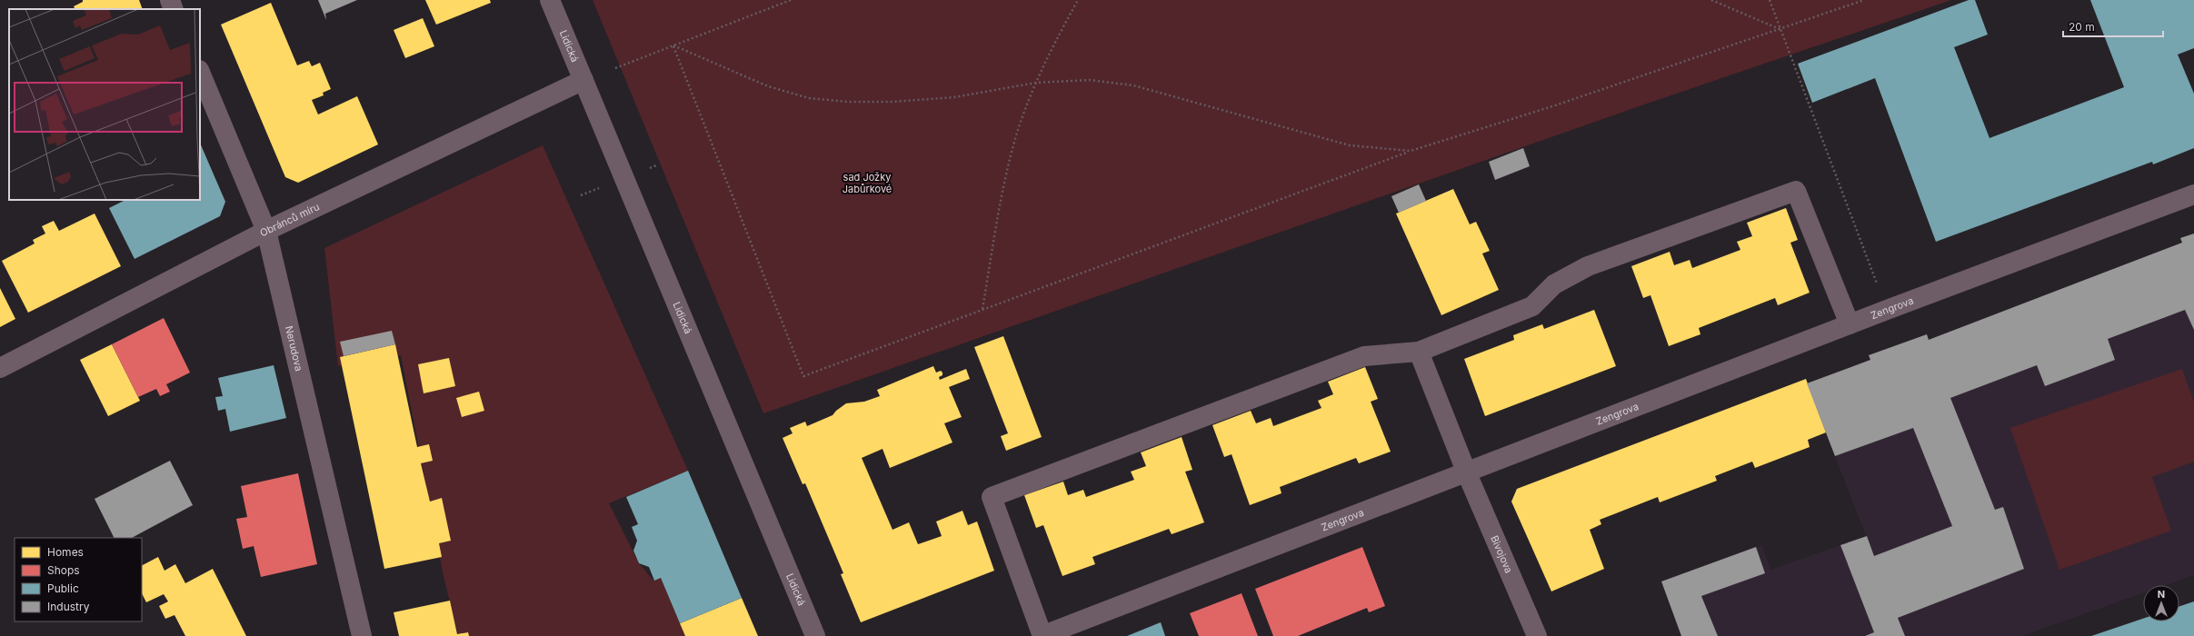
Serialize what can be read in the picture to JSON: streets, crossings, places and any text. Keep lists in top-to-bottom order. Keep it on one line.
{"streets":{"street":["Lidická","Obránců míru","Zengrova","Nerudova","Bivojova"]},"crossings":[["Lidická","Obránců míru"],["Obránců míru","Nerudova"],["Zengrova","Bivojova"]],"parks":["sad Jožky Jabůrkové"],"legend":["Homes","Shops","Public","Industry"],"scale_bar":"20 m","north":"top"}
